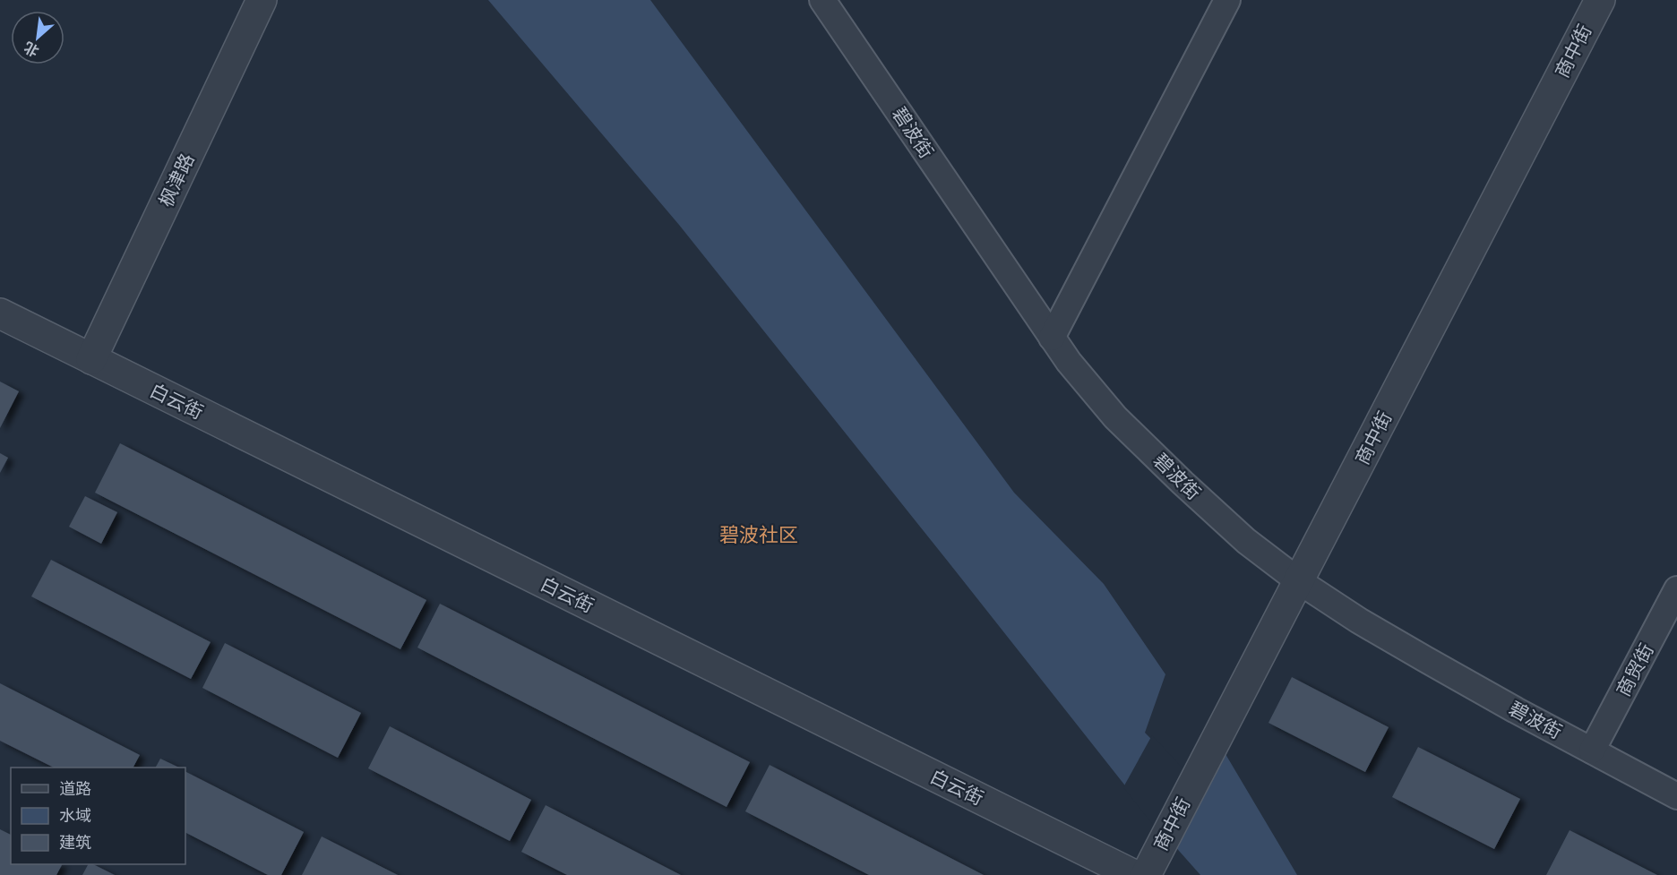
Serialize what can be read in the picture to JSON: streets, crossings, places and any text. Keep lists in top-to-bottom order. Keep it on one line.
{"streets":{"street":["商中街","碧波街","枫津路","白云街","商贸街"]},"crossings":[["商中街","碧波街"],["碧波街","商贸街"],["枫津路","白云街"]],"districts":["碧波社区"],"legend":["道路","水域","建筑"],"north":"bottom left"}
